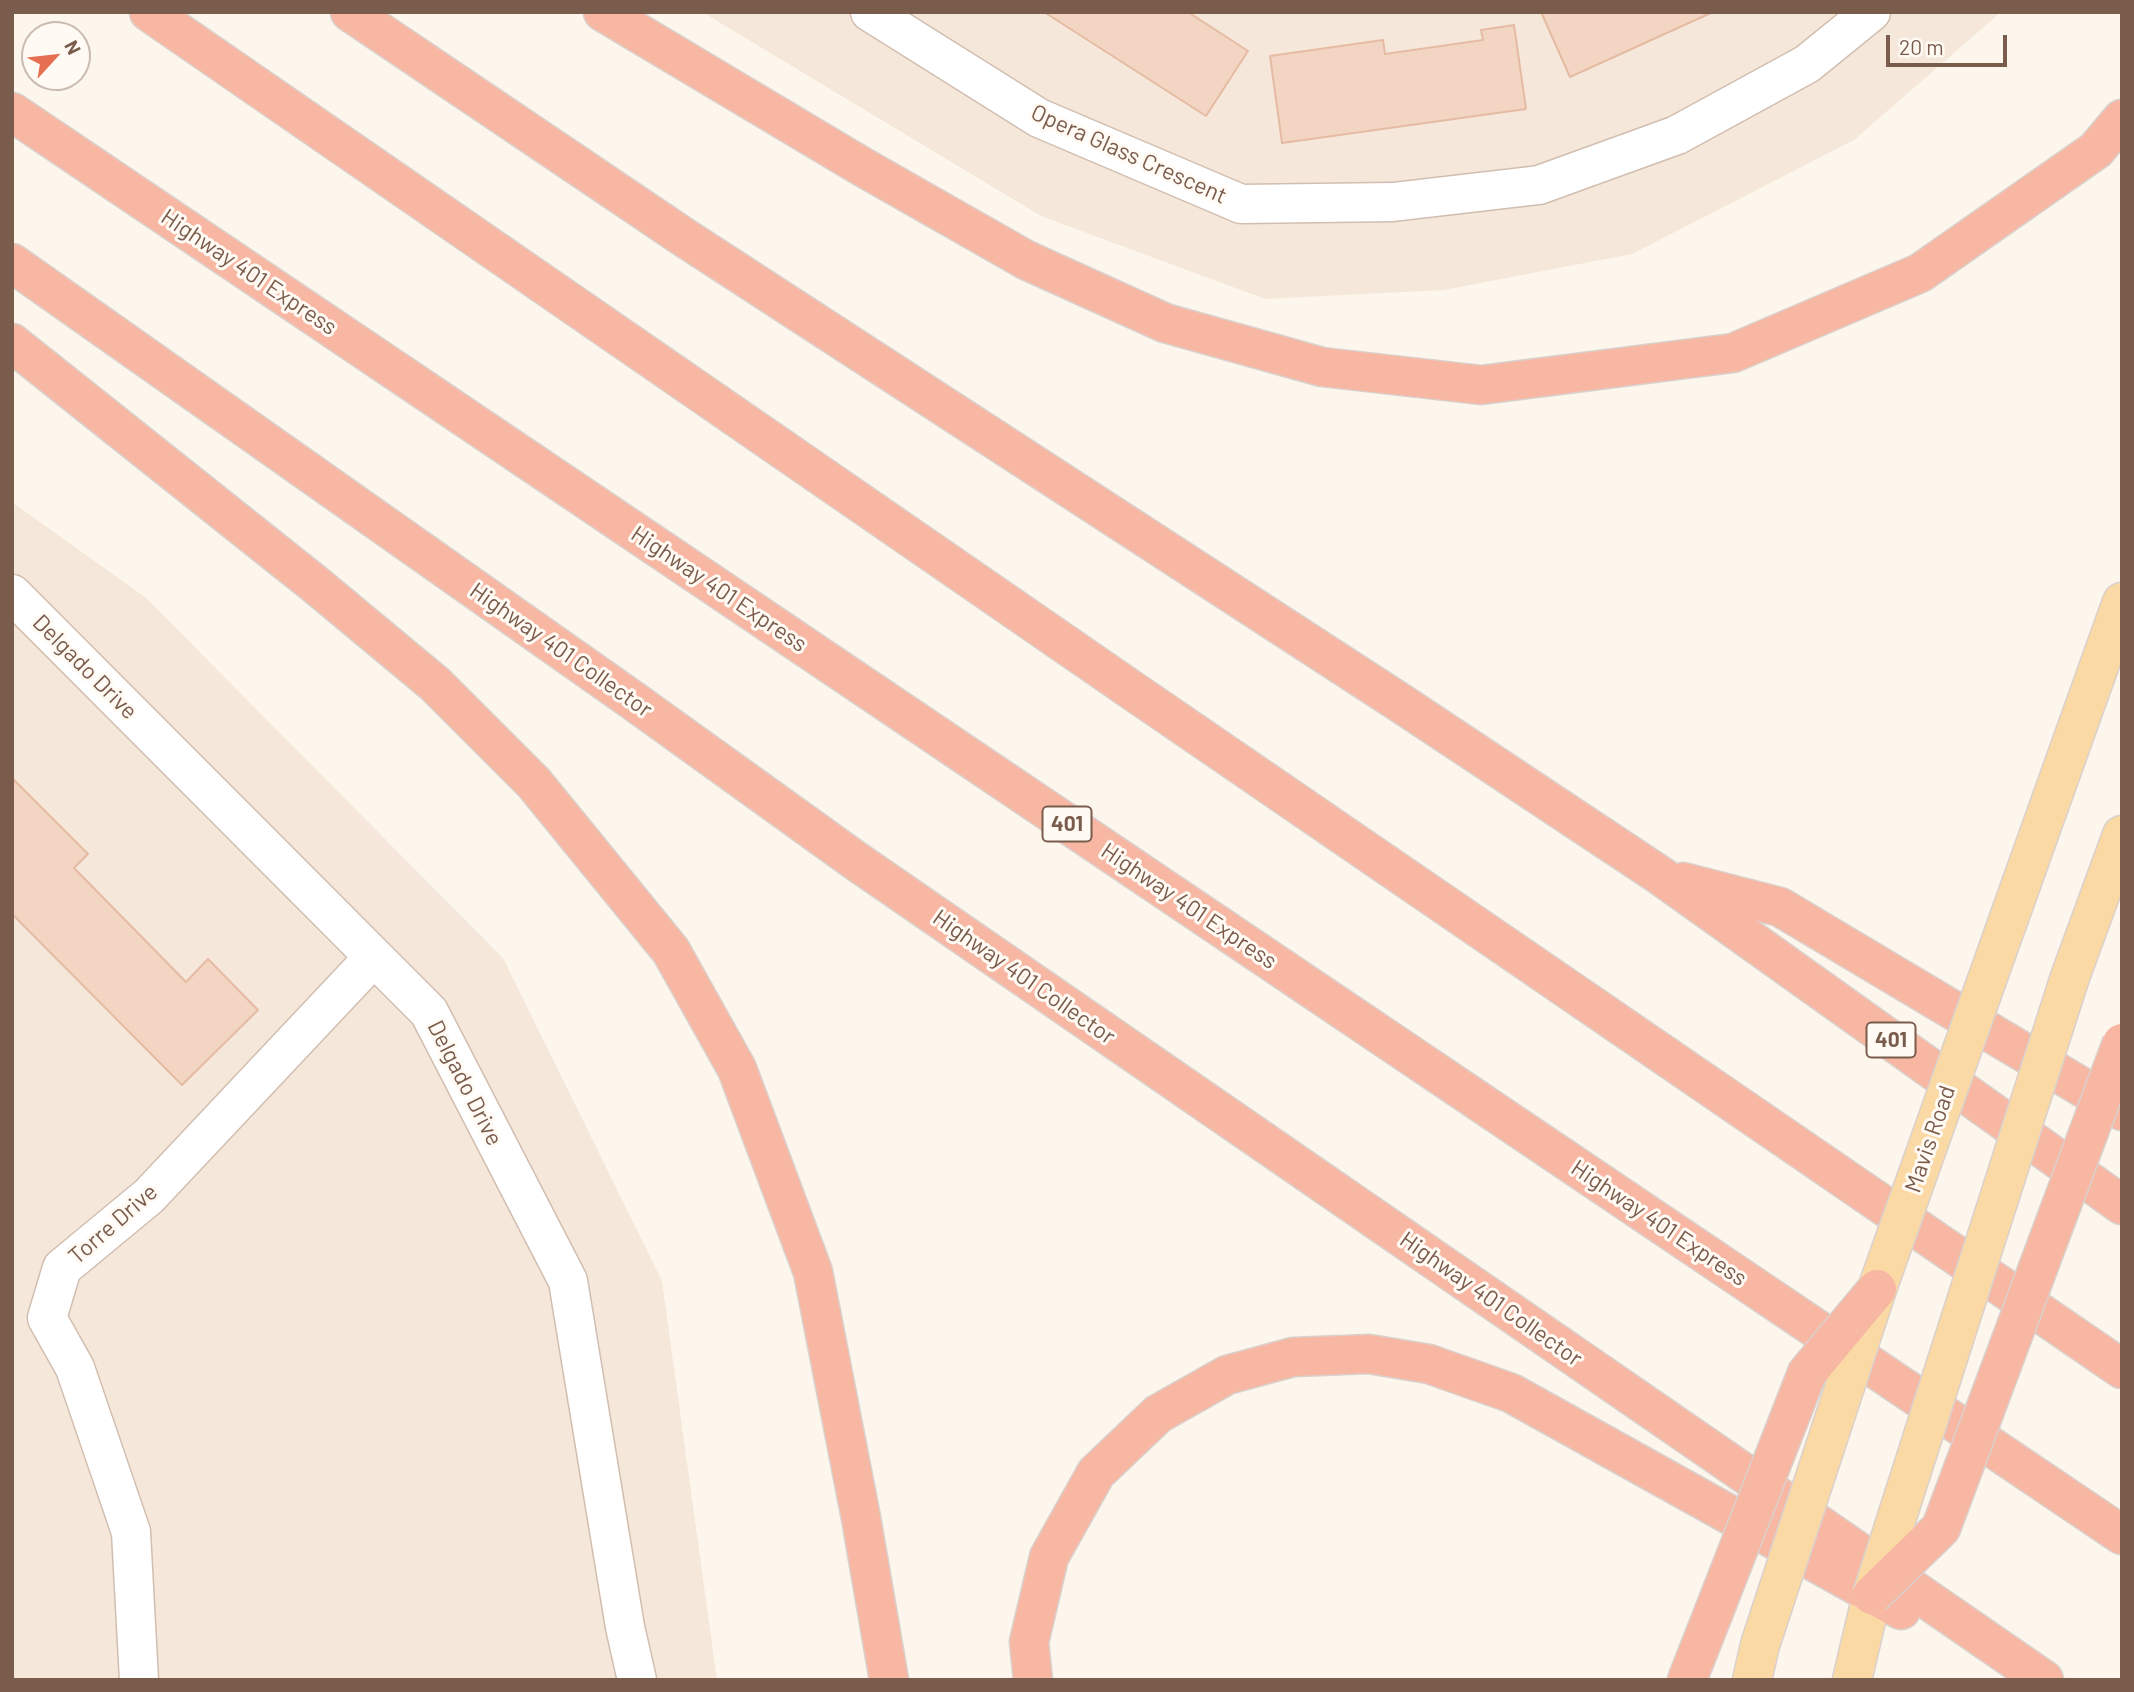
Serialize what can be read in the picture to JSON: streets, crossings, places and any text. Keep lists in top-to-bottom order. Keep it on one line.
{"streets":{"highway":["Highway 401 Express","Highway 401 Collector","401"],"main road":["Mavis Road"],"street":["Opera Glass Crescent","Delgado Drive","Torre Drive"]},"crossings":[["Delgado Drive","Torre Drive"]],"scale_bar":"20 m","north":"top right"}
